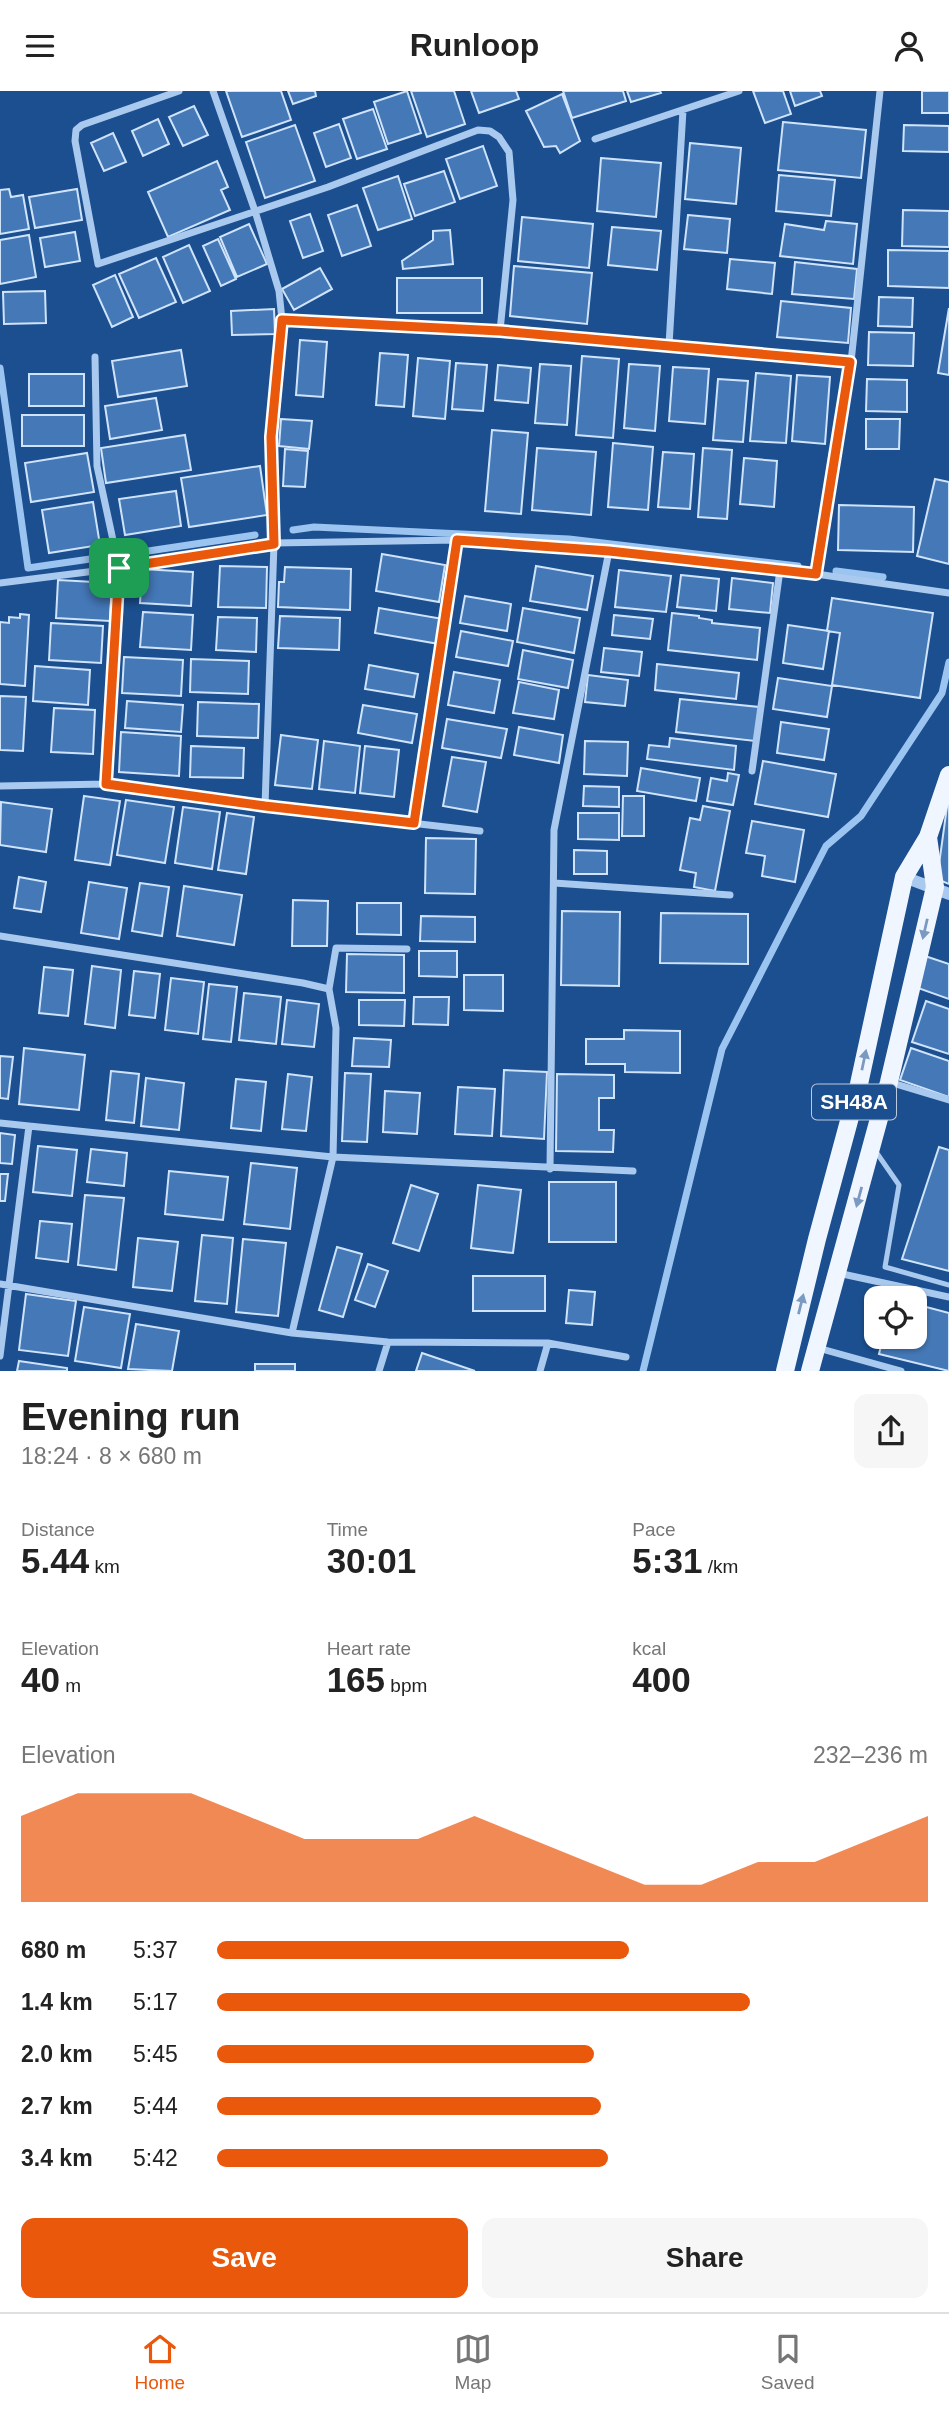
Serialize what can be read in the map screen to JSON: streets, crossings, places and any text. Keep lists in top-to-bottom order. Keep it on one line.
{"streets":{"main road":["SH48A"]},"page":{"header":"Runloop","heading":["Evening run","18:24 · 8 × 680 m"],"stats":[["Distance","5.44 km"],["Time","30:01"],["Pace","5:31 /km"],["Elevation","40 m"],["Heart rate","165 bpm"],["kcal","400"]],"chart":["Elevation","232–236 m"],"list":[{"name":"680 m","note":"5:37"},{"name":"1.4 km","note":"5:17"},{"name":"2.0 km","note":"5:45"},{"name":"2.7 km","note":"5:44"},{"name":"3.4 km","note":"5:42"}],"buttons":["Save","Share"],"tabs":["Home","Map","Saved"]}}
